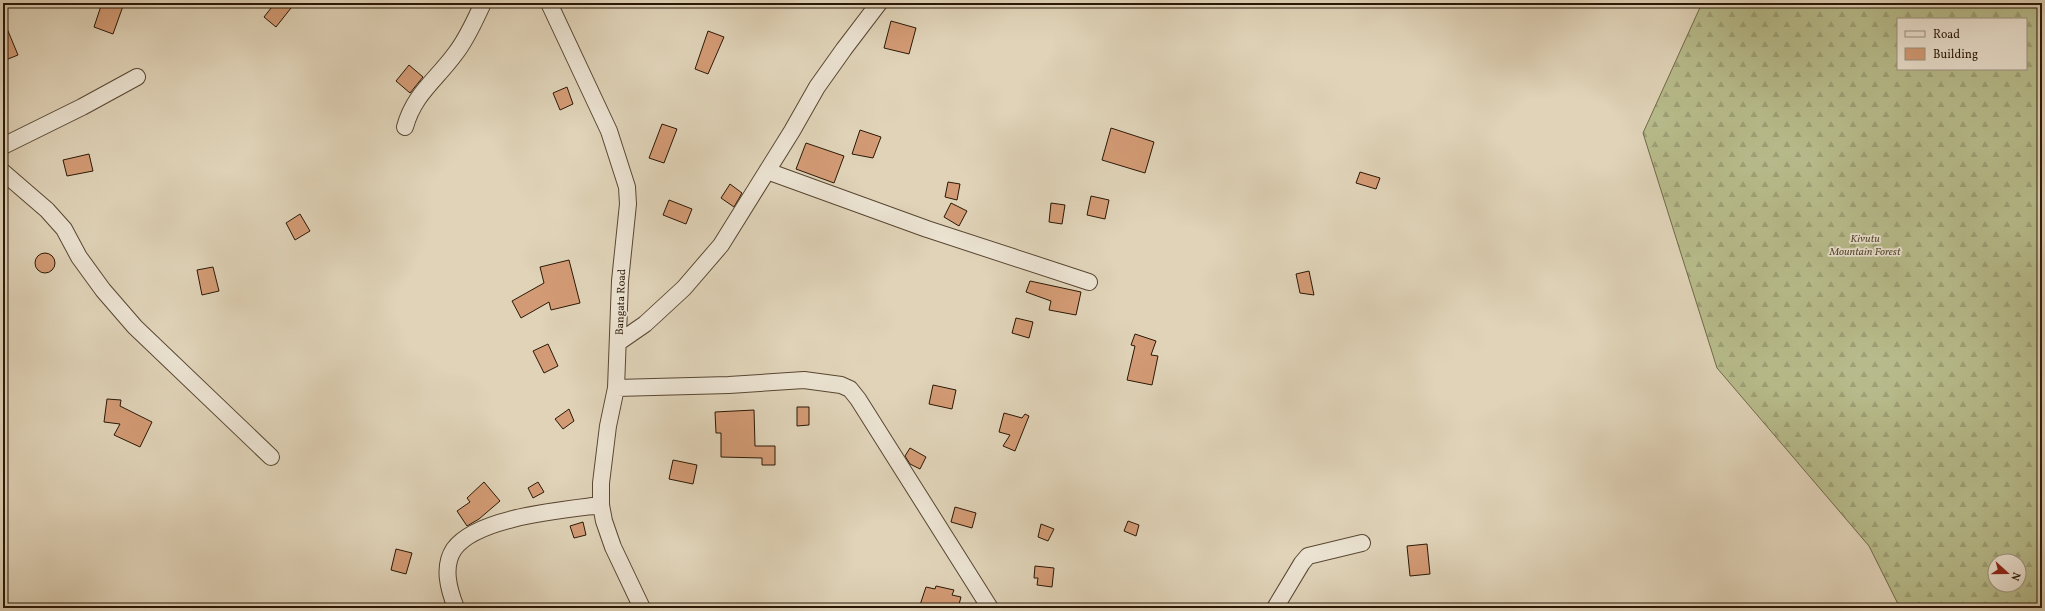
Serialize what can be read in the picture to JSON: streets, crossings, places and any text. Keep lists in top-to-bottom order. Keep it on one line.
{"streets":{"street":["Bangata Road"]},"parks":["Kivutu Mountain Forest"],"legend":["Road","Building"],"north":"right"}
